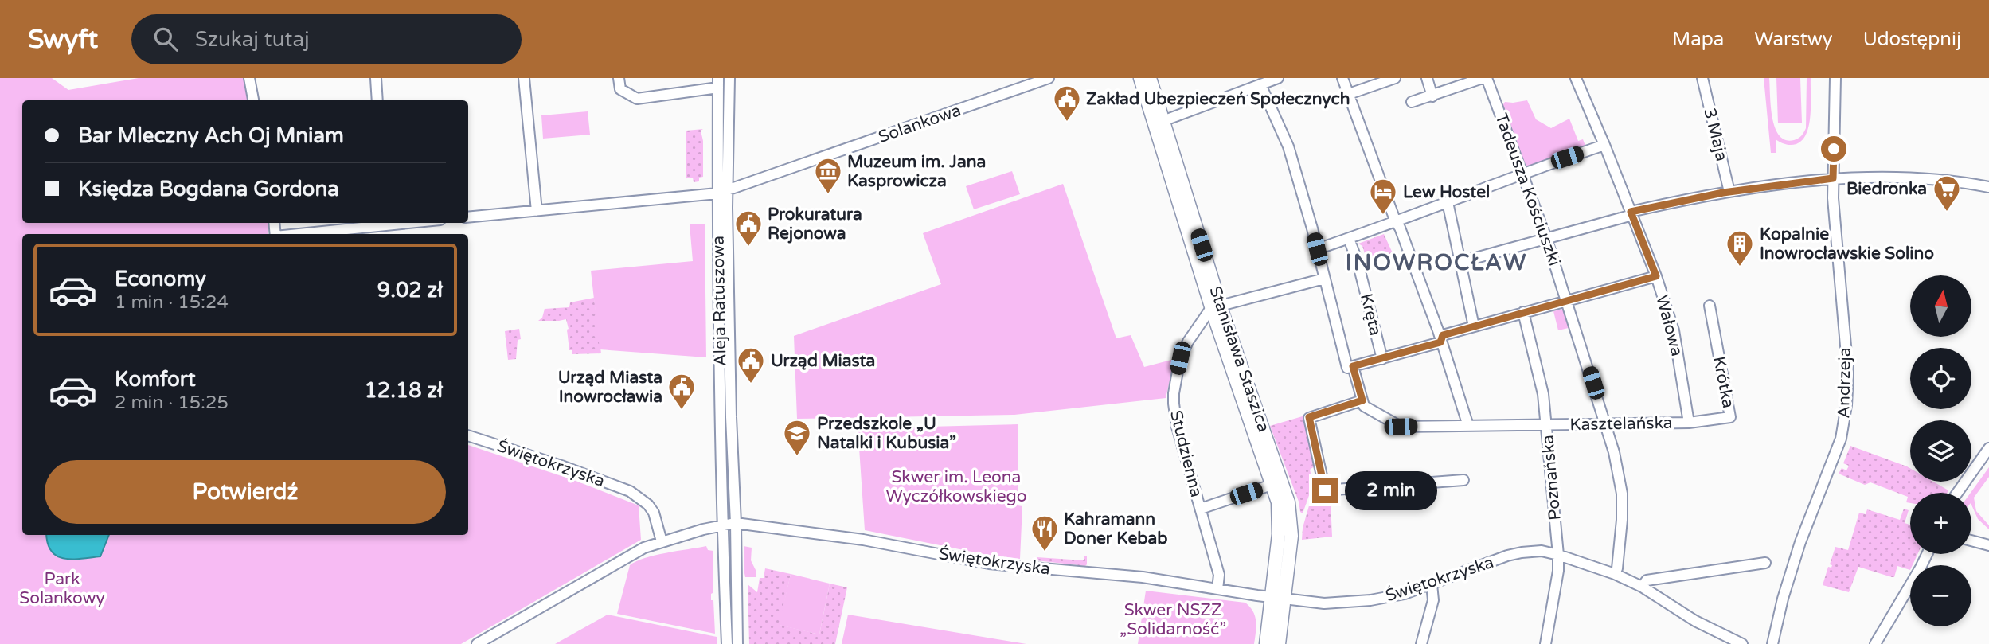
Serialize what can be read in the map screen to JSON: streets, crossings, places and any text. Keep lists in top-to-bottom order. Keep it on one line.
{"streets":{"main road":["Stanisława Staszica"],"street":["Solankowa","3 Maja","Tadeusza Kościuszki","Aleja Ratuszowa","Kręta","Wałowa","Krótka","Andrzeja","Kasztelańska","Studzienna","Świętokrzyska","Poznańska"]},"crossings":[["Solankowa","Aleja Ratuszowa"],["Tadeusza Kościuszki","Kasztelańska"],["Tadeusza Kościuszki","Świętokrzyska"],["Aleja Ratuszowa","Świętokrzyska"],["Wałowa","Krótka"],["Wałowa","Kasztelańska"],["Stanisława Staszica","Studzienna"],["Stanisława Staszica","Świętokrzyska"],["Krótka","Kasztelańska"],["Kasztelańska","Poznańska"],["Studzienna","Świętokrzyska"],["Świętokrzyska","Poznańska"]],"districts":["INOWROCŁAW"],"parks":["Skwer im. Leona Wyczółkowskiego","Park Solankowy","Skwer NSZZ „Solidarność”"],"places":{"public building":["Zakład Ubezpieczeń Społecznych","Prokuratura Rejonowa","Urząd Miasta","Urząd Miasta Inowrocławia"],"museum":["Muzeum im. Jana Kasprowicza"],"supermarket":["Biedronka"],"hotel":["Lew Hostel"],"building":["Kopalnie Inowrocławskie Solino"],"school or university":["Przedszkole „U Natalki i Kubusia”"],"restaurant":["Kahramann Doner Kebab"]},"north":"top","page":{"header":"Swyft","search":"Szukaj tutaj","nav":["Mapa","Warstwy","Udostępnij"],"banner":["Bar Mleczny Ach Oj Mniam","Księdza Bogdana Gordona"],"list":[{"name":"Economy","note":"1 min · 15:24","value":"9.02 zł"},{"name":"Komfort","note":"2 min · 15:25","value":"12.18 zł"}],"map_buttons":["+","−"],"buttons":"Potwierdź","bubble":"2 min"}}
